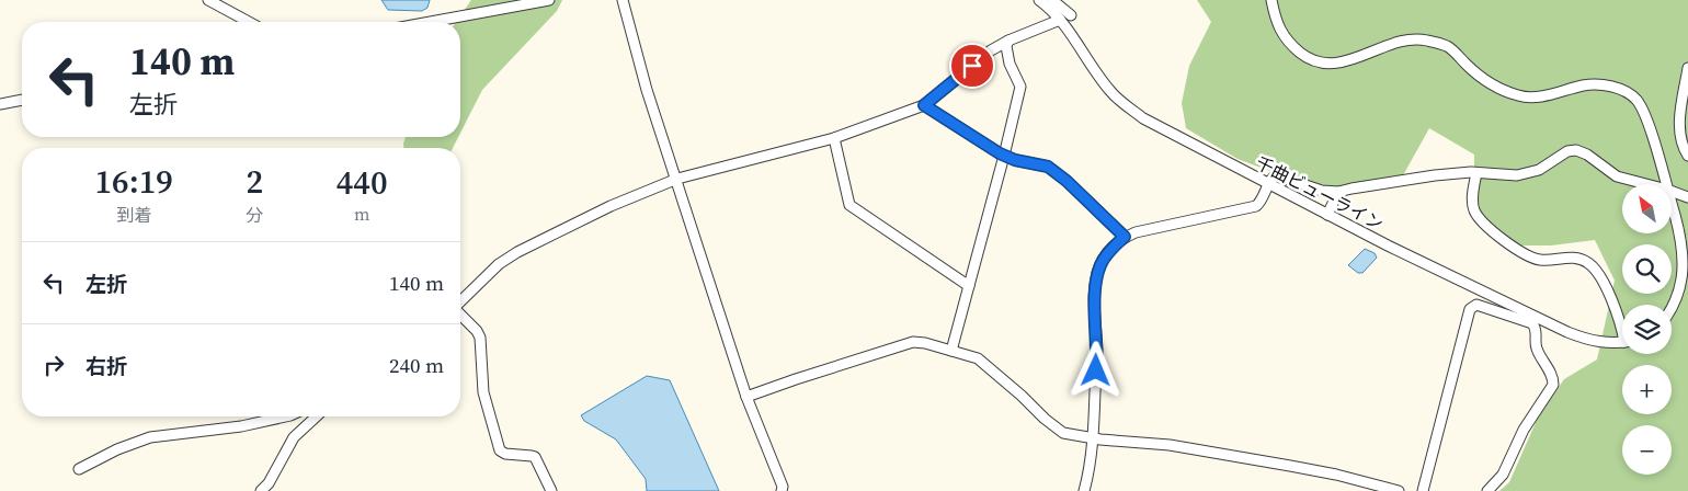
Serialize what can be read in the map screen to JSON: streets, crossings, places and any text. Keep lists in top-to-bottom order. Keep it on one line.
{"streets":{"street":["千曲ビューライン"]},"north":"top left","page":{"turn":["140 m","左折"],"eta":["16:19","到着","2","分","440","m"],"map_buttons":["+","−"],"list":[{"name":"左折","value":"140 m"},{"name":"右折","value":"240 m"}]}}
